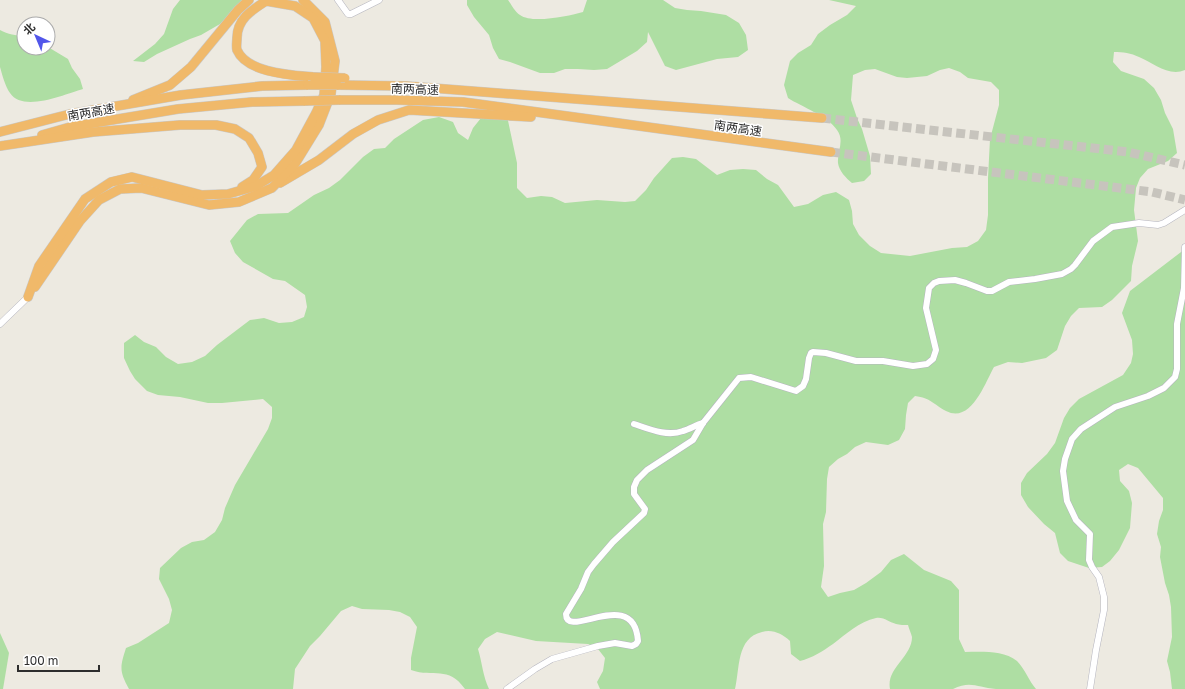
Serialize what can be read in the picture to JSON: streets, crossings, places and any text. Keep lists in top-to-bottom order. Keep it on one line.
{"streets":{"highway":["南两高速"]},"scale_bar":"100 m","north":"top left"}
